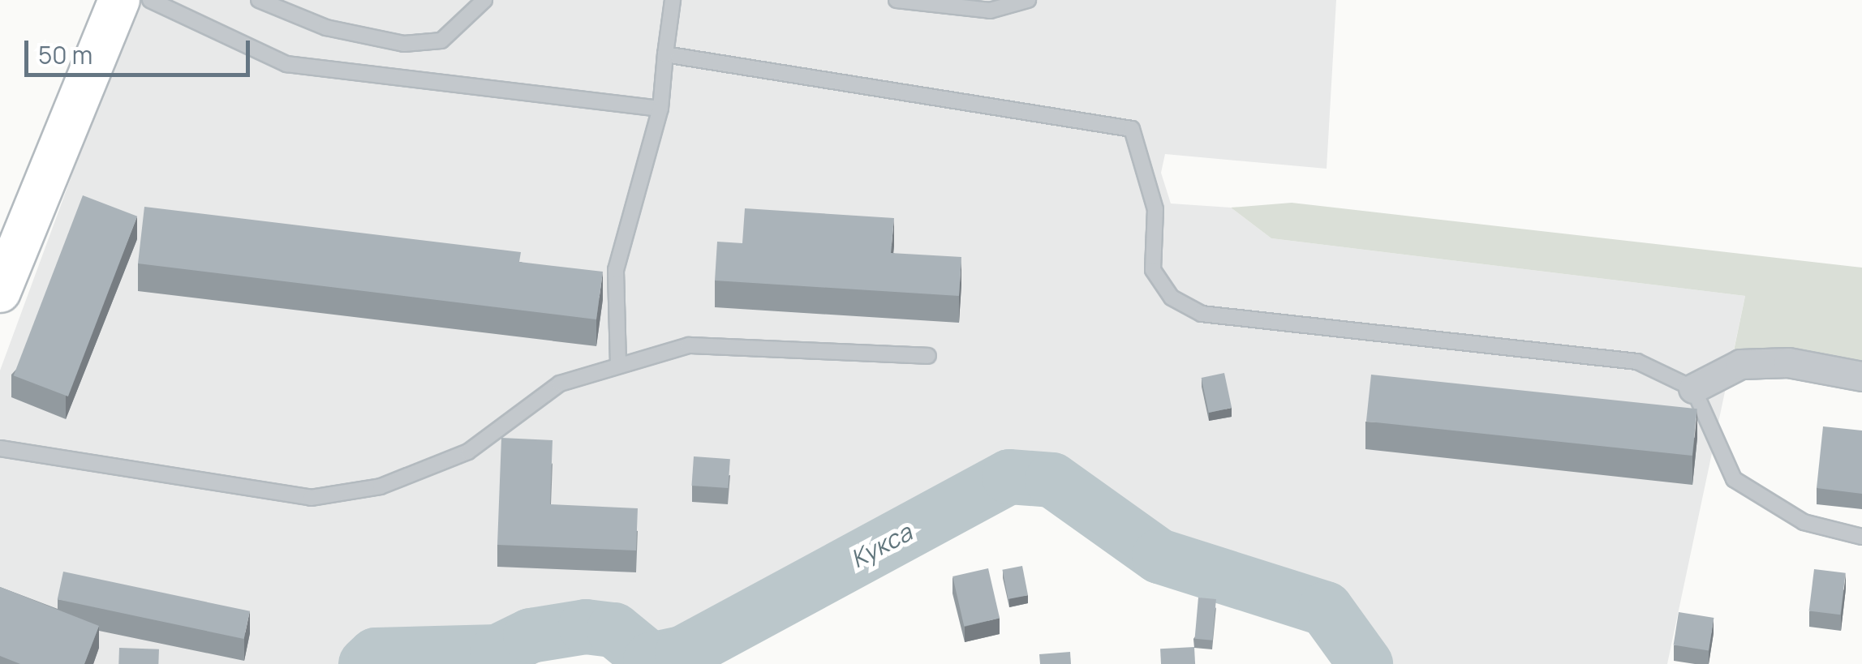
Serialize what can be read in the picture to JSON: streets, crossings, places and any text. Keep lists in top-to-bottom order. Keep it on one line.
{"water":["Кукса"],"scale_bar":"50 m"}
